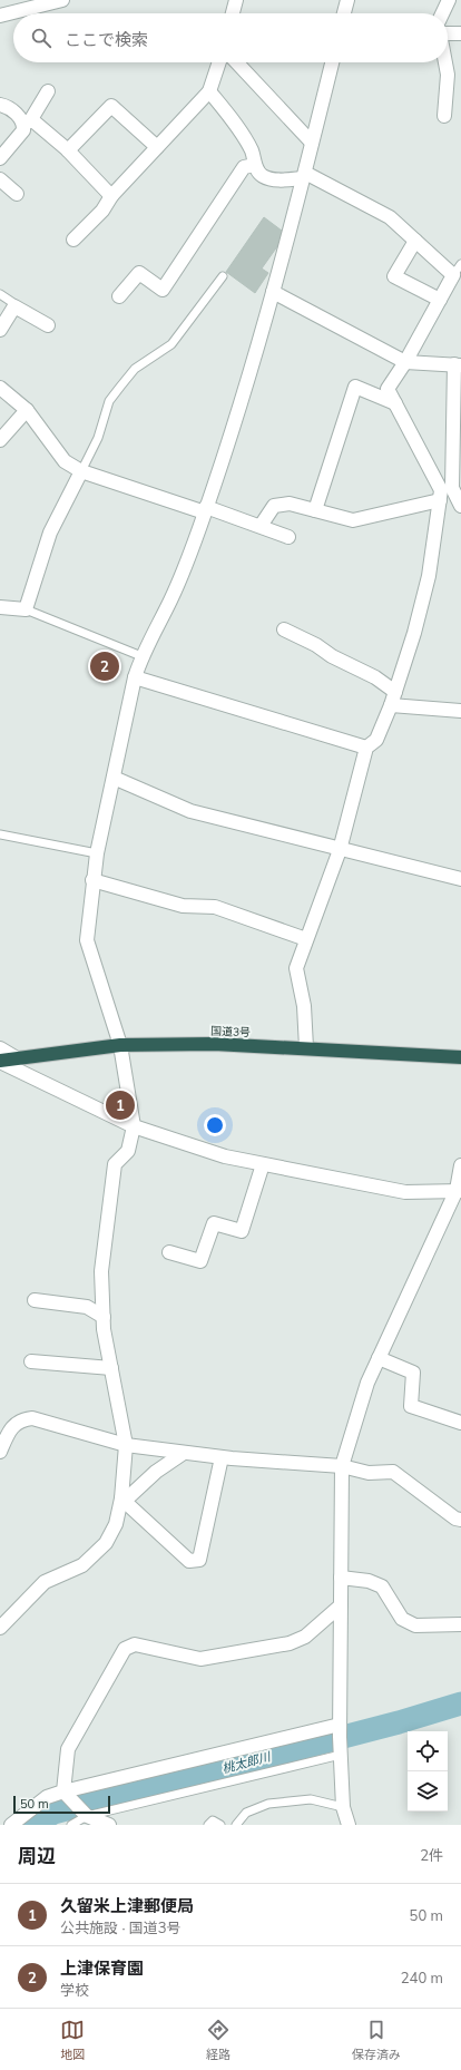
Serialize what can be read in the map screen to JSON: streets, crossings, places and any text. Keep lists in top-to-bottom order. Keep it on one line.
{"streets":{"highway":["国道3号"]},"water":["桃太郎川"],"scale_bar":"50 m","page":{"search":"ここで検索","pins":["2","1"],"scale":"50 m","heading":["周辺","2件"],"list":[{"mark":"1","name":"久留米上津郵便局","note":"公共施設 · 国道3号","value":"50 m"},{"mark":"2","name":"上津保育園","note":"学校","value":"240 m"}],"nav":["地図","経路","保存済み"]}}
